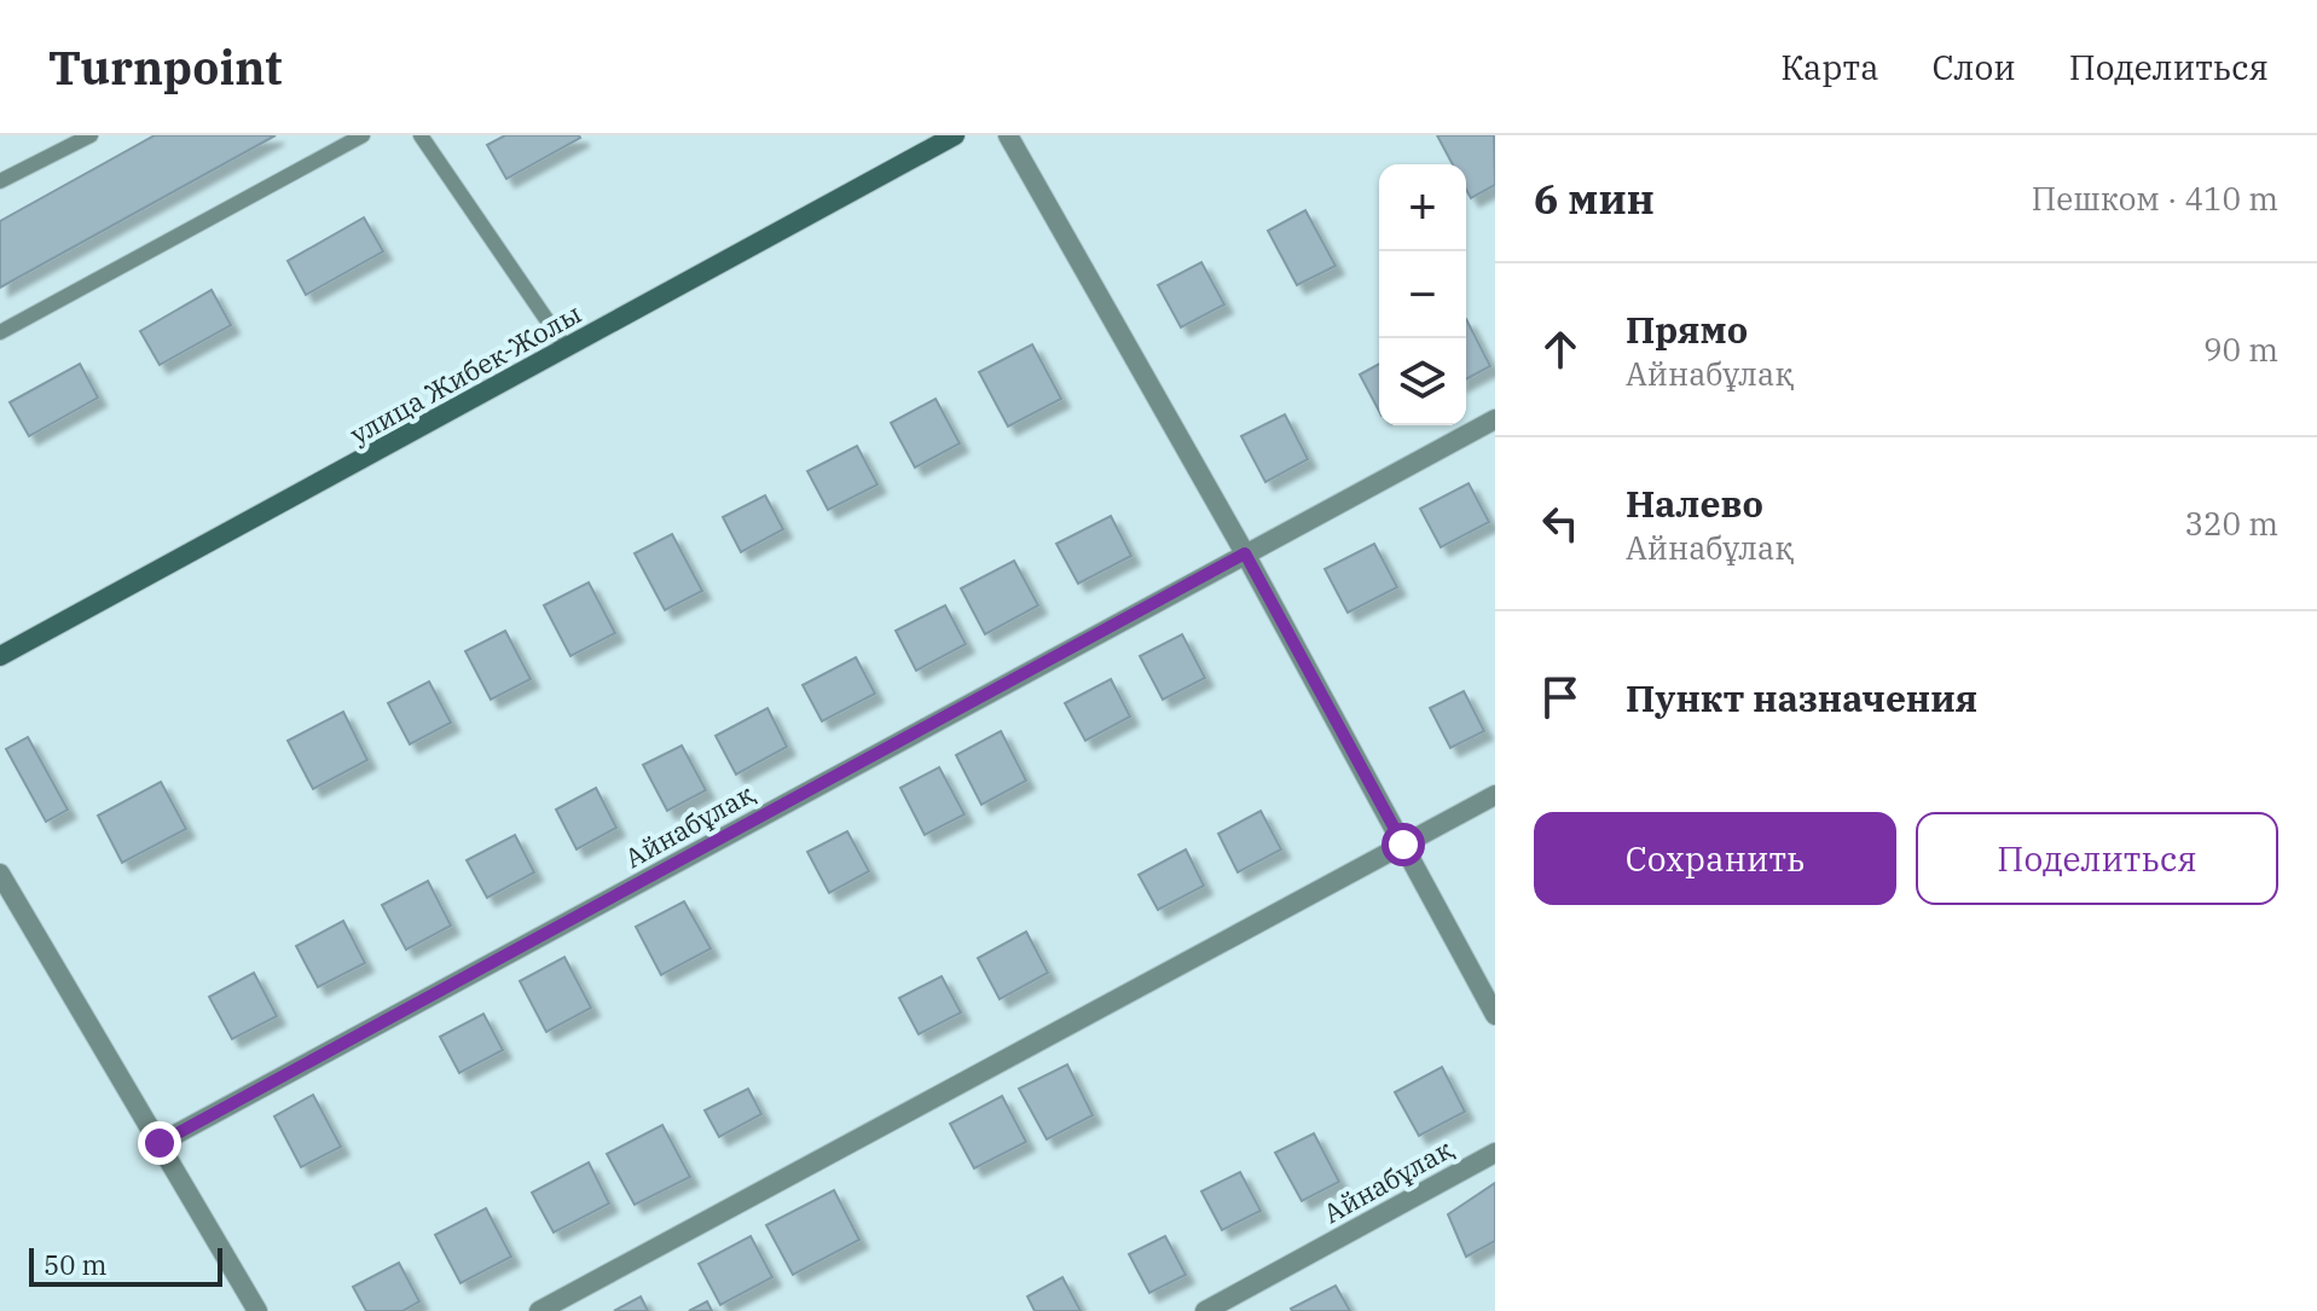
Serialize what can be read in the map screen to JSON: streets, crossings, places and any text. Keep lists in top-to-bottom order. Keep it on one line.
{"streets":{"street":["улица Жибек-Жолы","Айнабұлақ"]},"scale_bar":"50 m","page":{"header":"Turnpoint","nav":["Карта","Слои","Поделиться"],"heading":["6 мин","Пешком · 410 m"],"map_buttons":["+","−"],"list":[["Прямо","Айнабұлақ","90 m"],["Налево","Айнабұлақ","320 m"],"Пункт назначения"],"buttons":["Сохранить","Поделиться"],"scale":"50 m"}}
